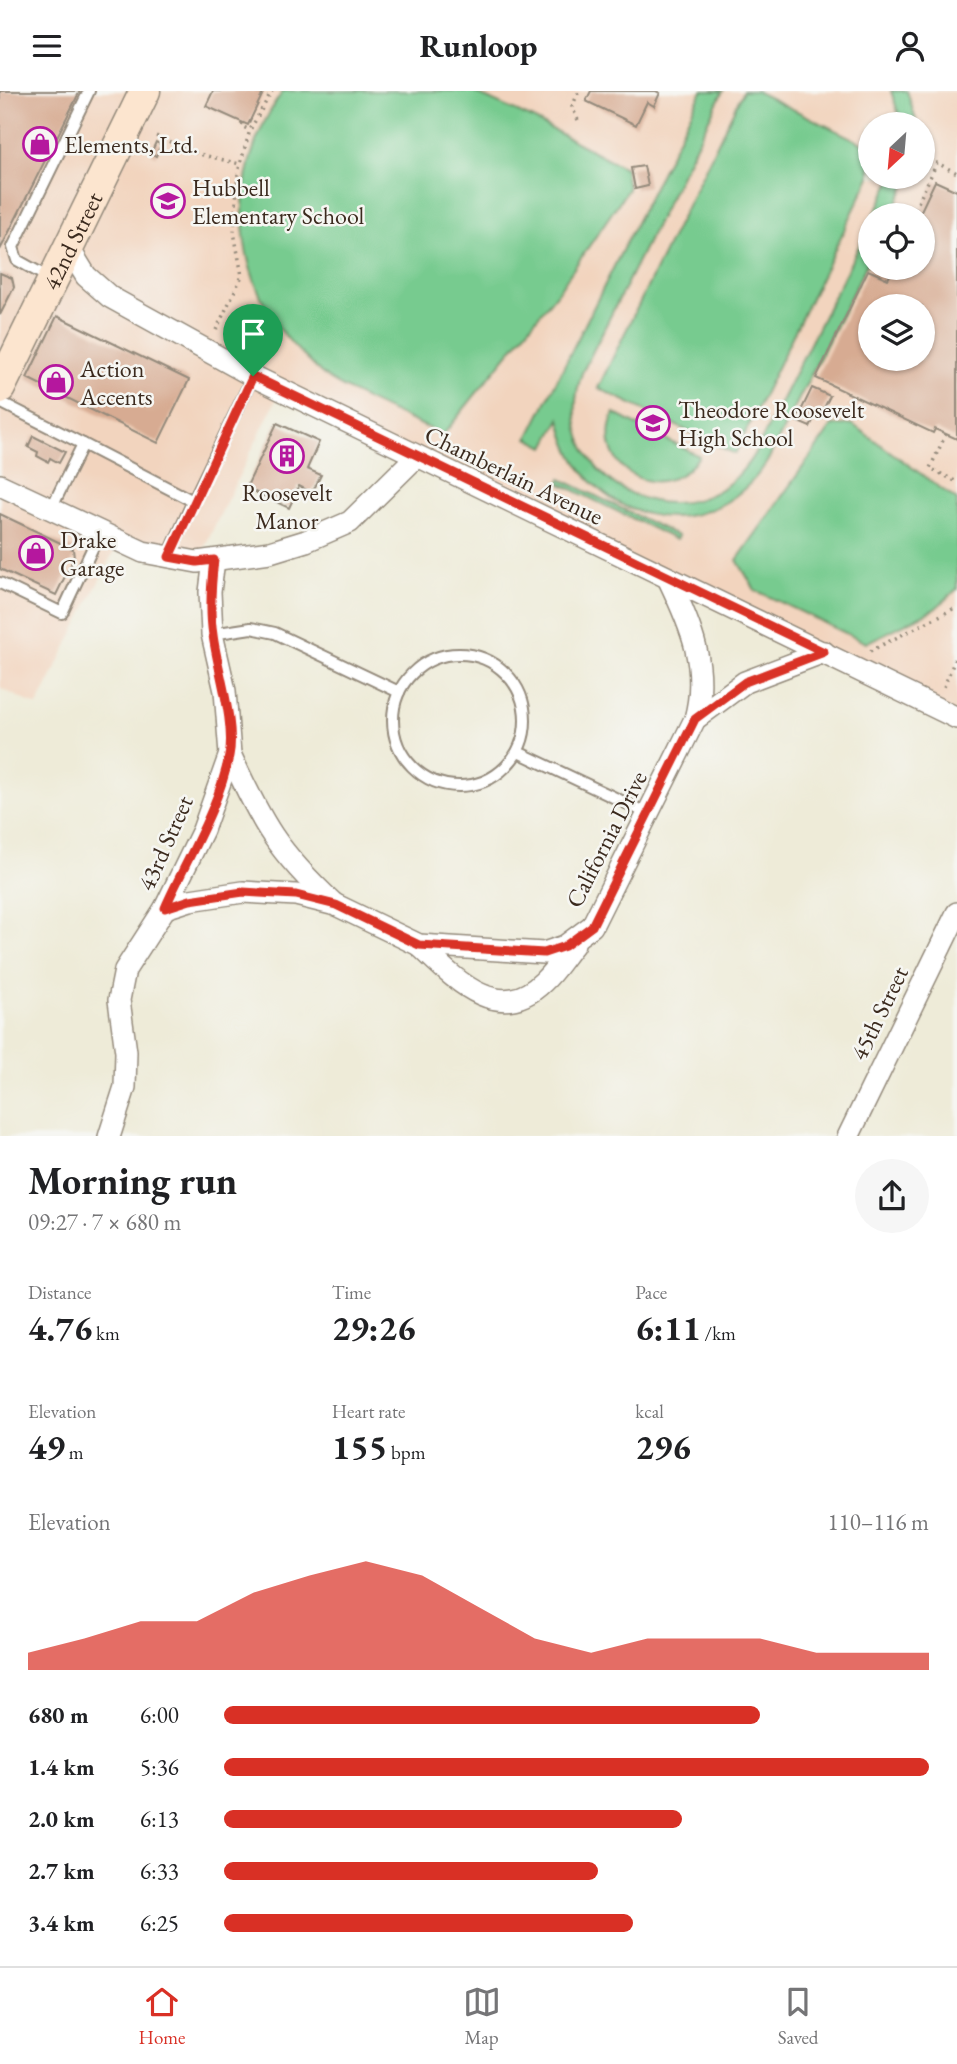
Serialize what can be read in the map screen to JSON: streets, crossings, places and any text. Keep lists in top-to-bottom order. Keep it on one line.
{"streets":{"street":["42nd Street","Chamberlain Avenue","California Drive","43rd Street","45th Street"]},"crossings":[["42nd Street","Chamberlain Avenue"],["Chamberlain Avenue","California Drive"],["California Drive","43rd Street"]],"places":{"shop":["Elements, Ltd.","Action Accents","Drake Garage"],"school or university":["Hubbell Elementary School","Theodore Roosevelt High School"],"building":["Roosevelt Manor"]},"north":"bottom left","page":{"header":"Runloop","heading":["Morning run","09:27 · 7 × 680 m"],"stats":[["Distance","4.76 km"],["Time","29:26"],["Pace","6:11 /km"],["Elevation","49 m"],["Heart rate","155 bpm"],["kcal","296"]],"chart":["Elevation","110–116 m"],"list":[{"name":"680 m","note":"6:00"},{"name":"1.4 km","note":"5:36"},{"name":"2.0 km","note":"6:13"},{"name":"2.7 km","note":"6:33"},{"name":"3.4 km","note":"6:25"}],"tabs":["Home","Map","Saved"]}}
